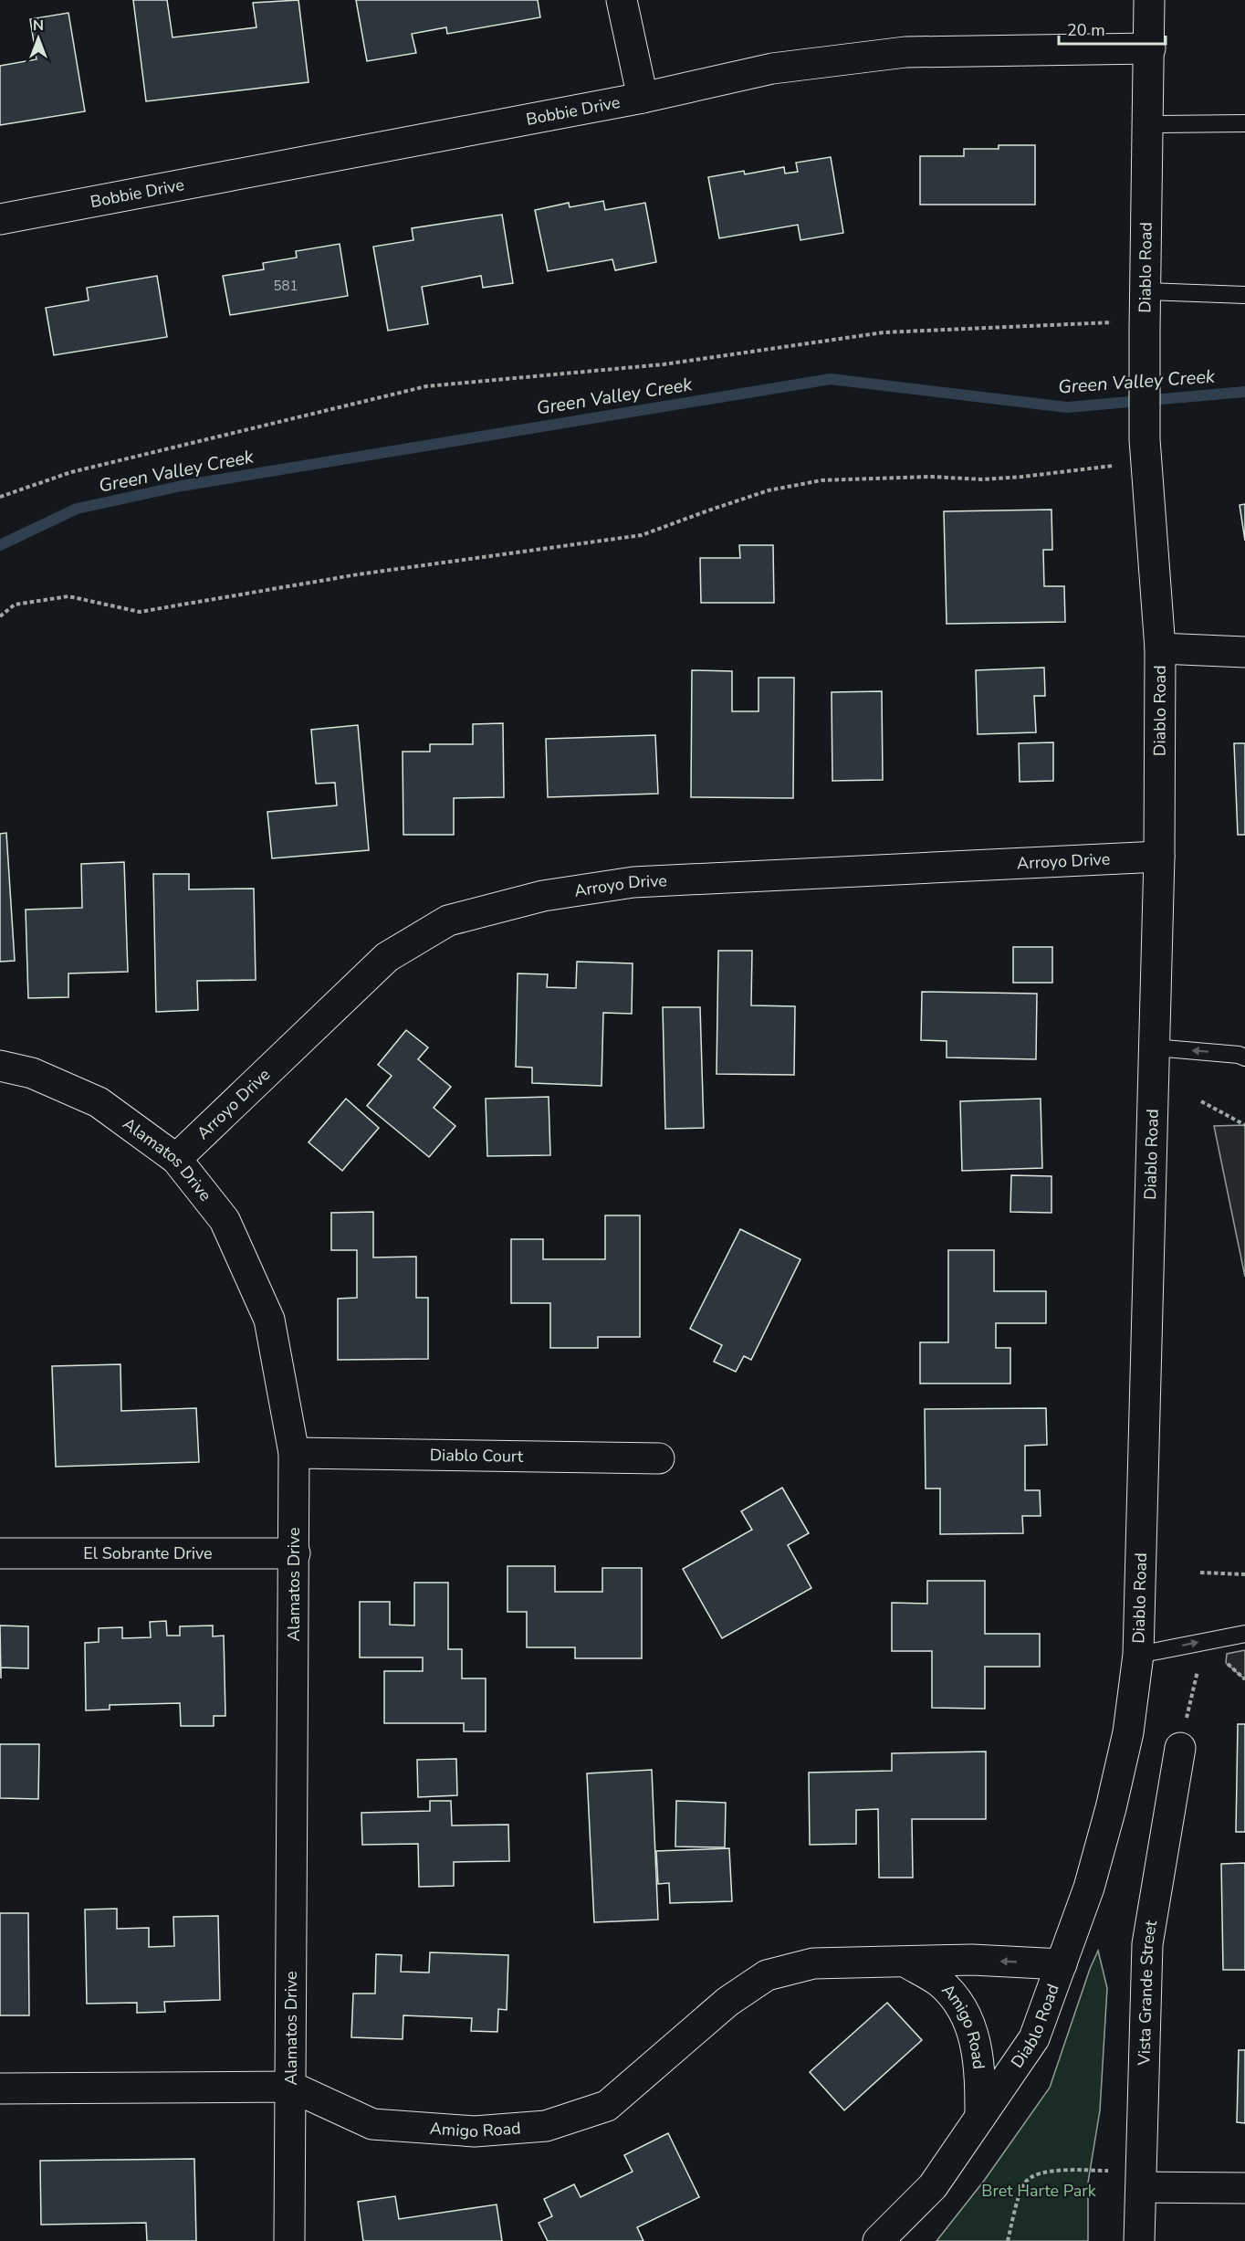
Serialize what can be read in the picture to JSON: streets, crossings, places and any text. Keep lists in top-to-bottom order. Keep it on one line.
{"streets":{"street":["Bobbie Drive","Diablo Road","Arroyo Drive","Alamatos Drive","Diablo Court","El Sobrante Drive","Vista Grande Street","Amigo Road"]},"crossings":[["Bobbie Drive","Diablo Road"],["Diablo Road","Arroyo Drive"],["Diablo Road","Amigo Road"],["Arroyo Drive","Alamatos Drive"],["Alamatos Drive","Diablo Court"],["Alamatos Drive","El Sobrante Drive"],["Alamatos Drive","Amigo Road"]],"water":["Green Valley Creek"],"parks":["Bret Harte Park"],"house_numbers":["581"],"scale_bar":"20 m","north":"top"}
